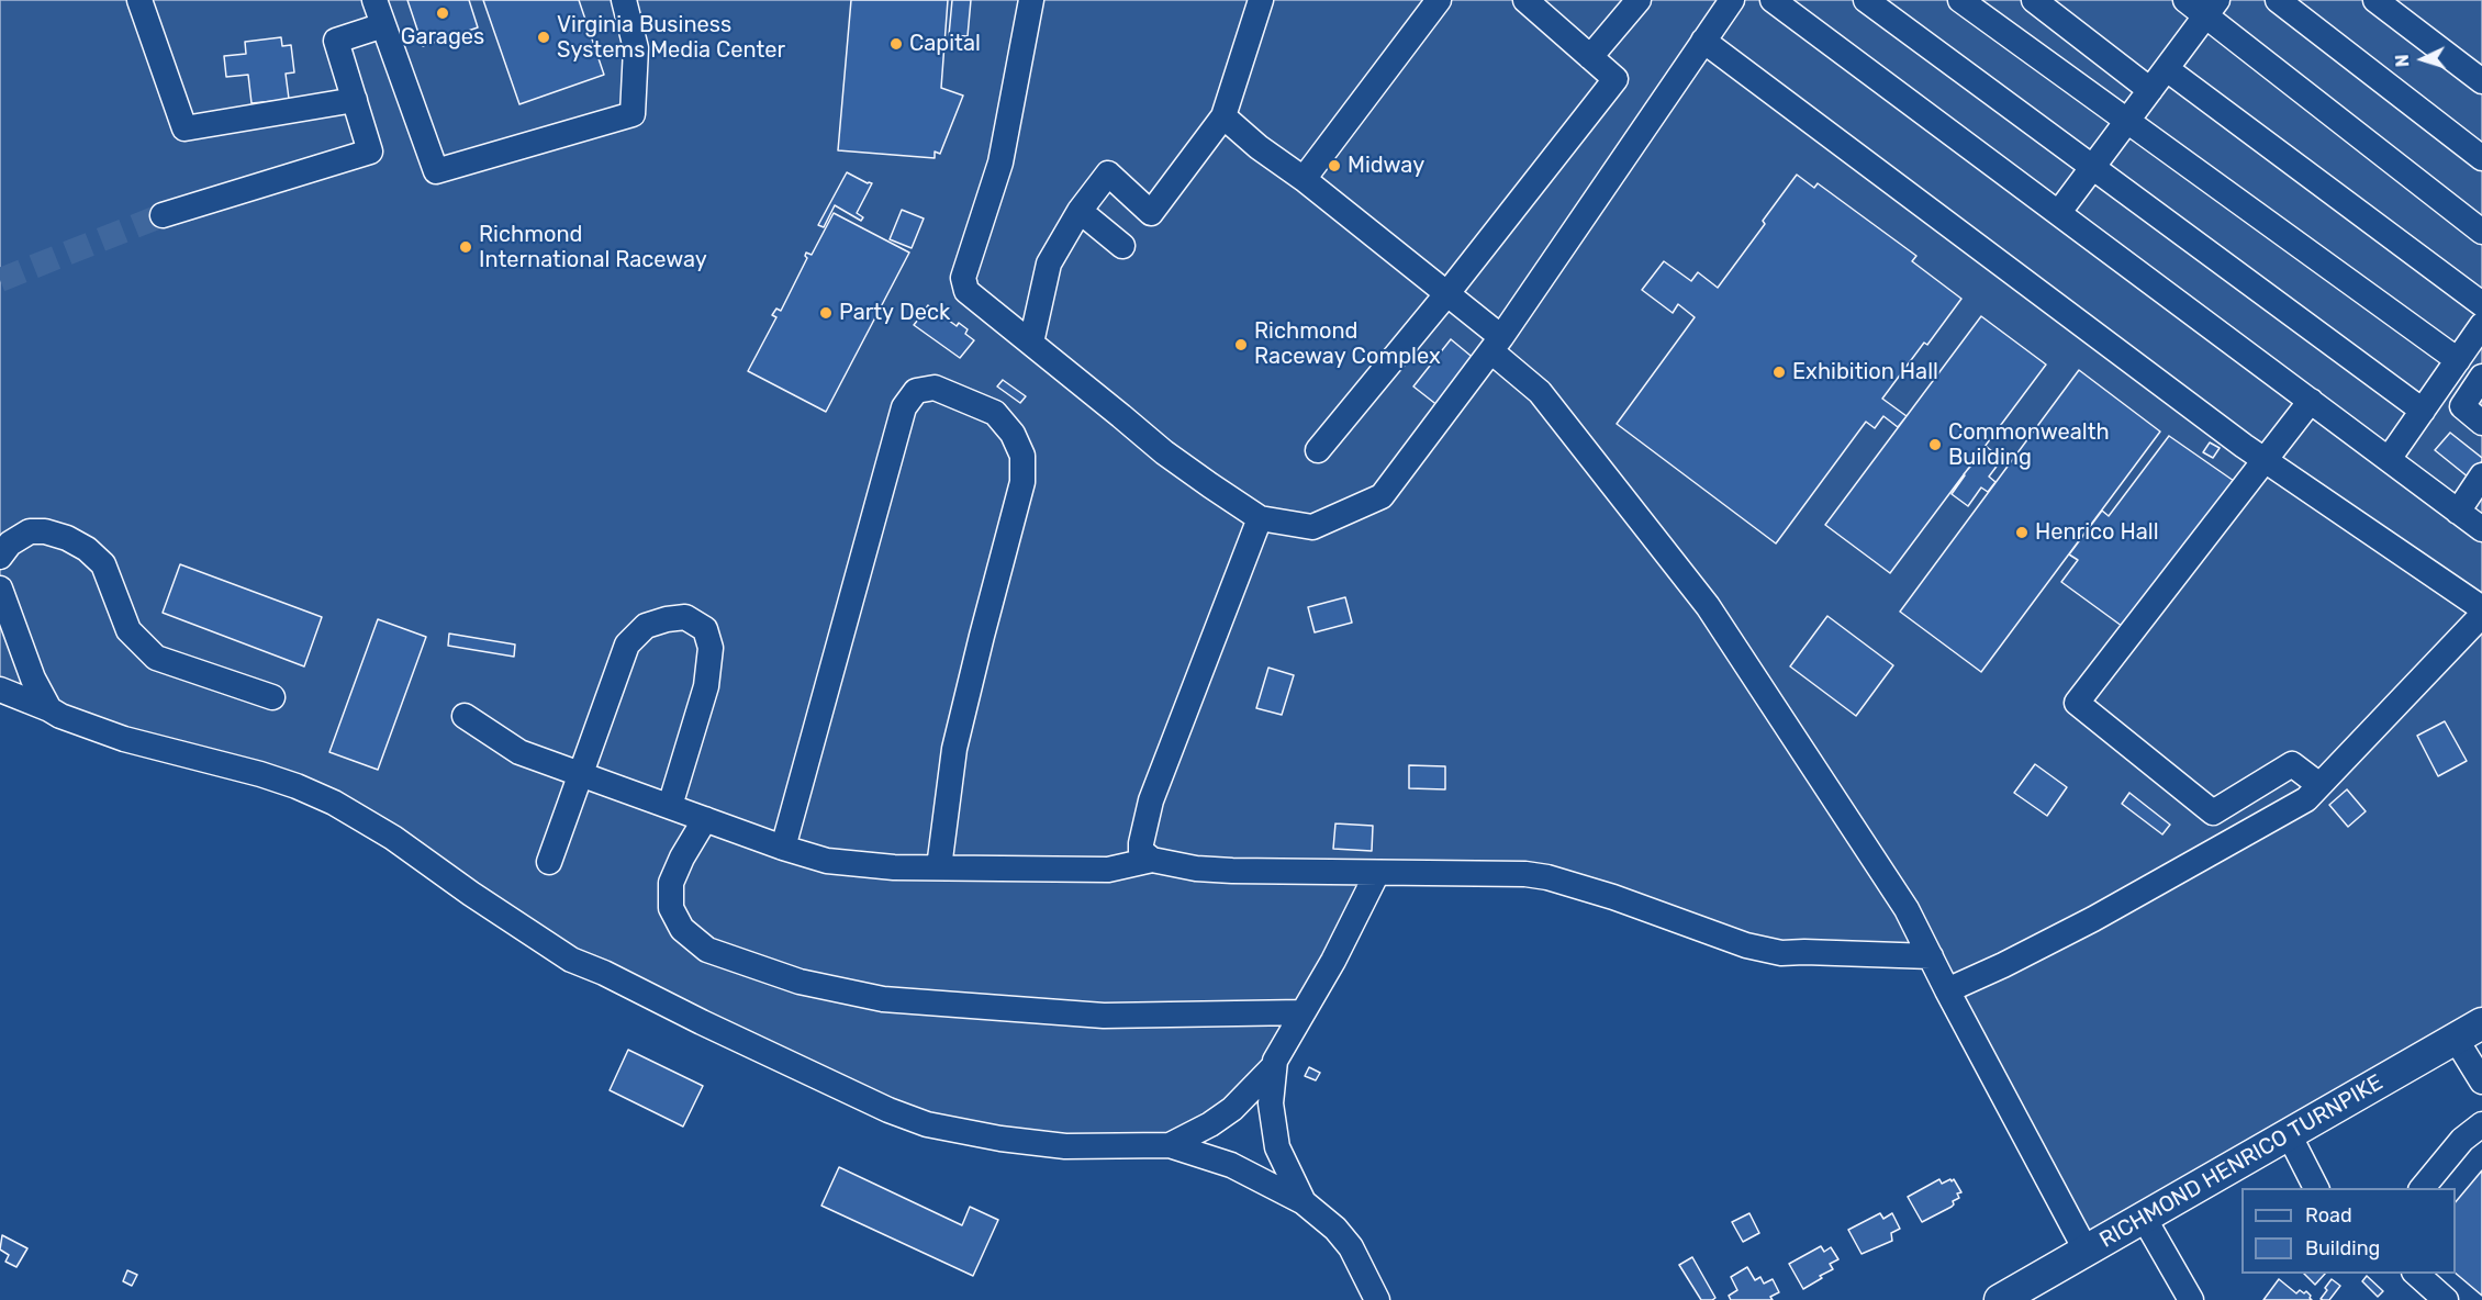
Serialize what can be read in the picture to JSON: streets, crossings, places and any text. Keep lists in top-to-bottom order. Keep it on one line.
{"streets":{"main road":["RICHMOND HENRICO TURNPIKE"]},"places":["Garages","Virginia Business Systems Media Center","Capital","Midway","Richmond International Raceway","Party Deck","Richmond Raceway Complex","Exhibition Hall","Commonwealth Building","Henrico Hall"],"legend":["Road","Building"],"north":"left"}
